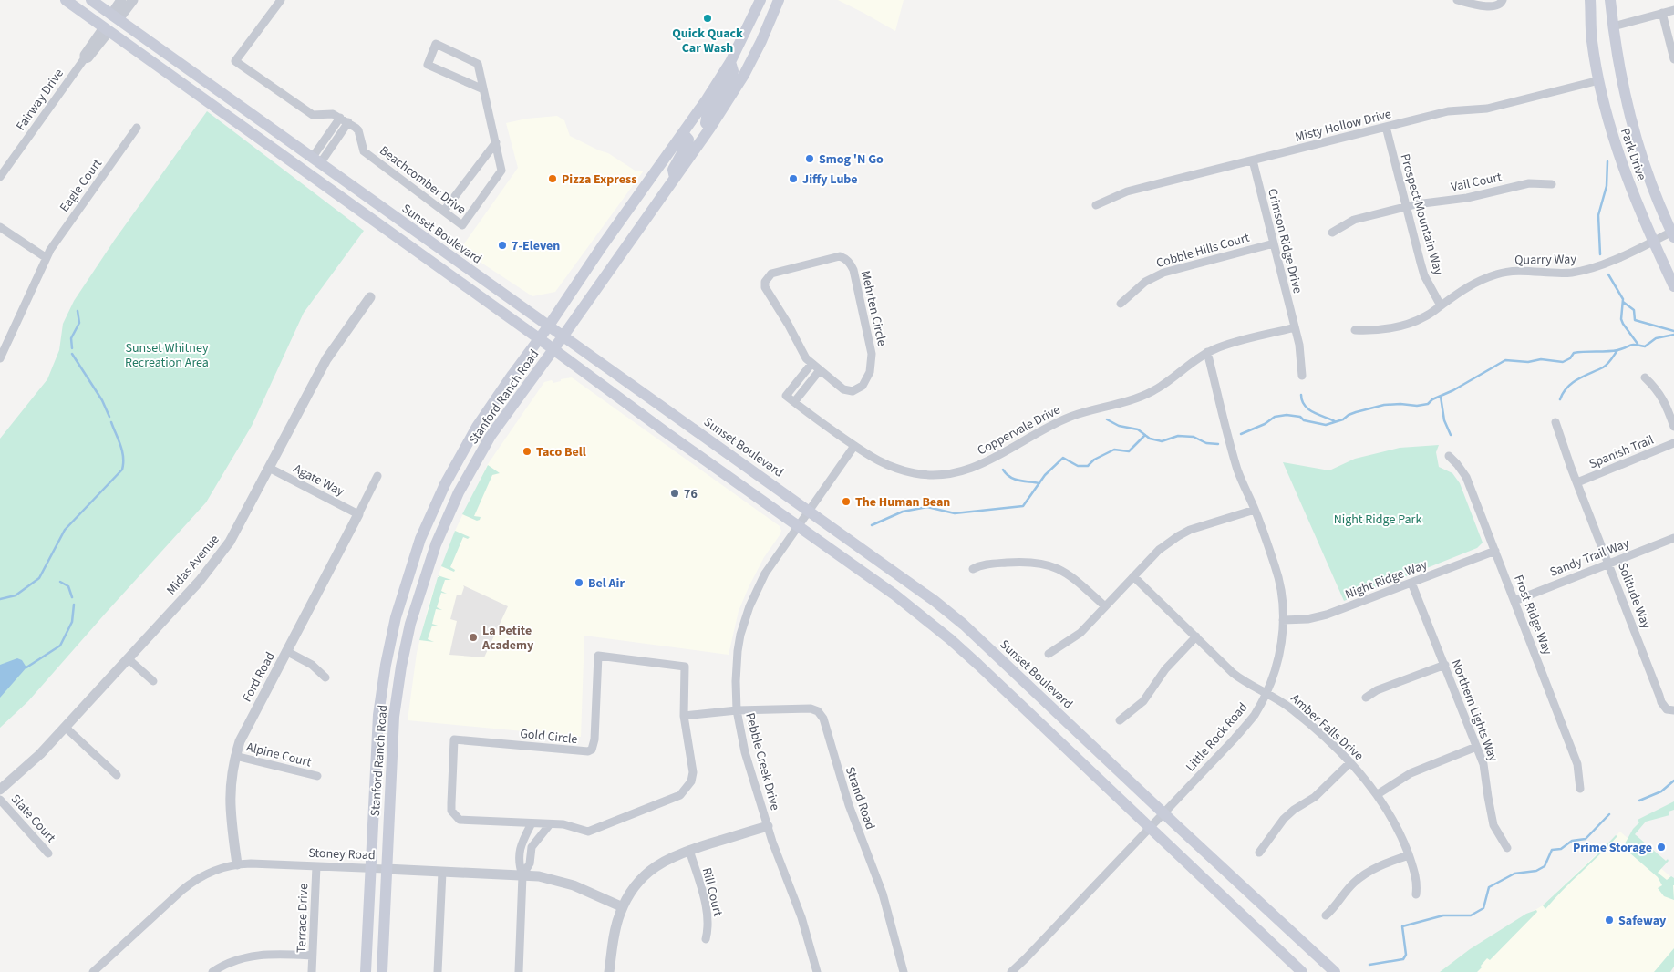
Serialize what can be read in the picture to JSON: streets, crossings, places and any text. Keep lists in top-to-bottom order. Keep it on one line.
{"streets":{"main road":["Park Drive","Sunset Boulevard","Stanford Ranch Road"],"street":["Fairway Drive","Misty Hollow Drive","Beachcomber Drive","Vail Court","Eagle Court","Prospect Mountain Way","Crimson Ridge Drive","Cobble Hills Court","Quarry Way","Mehrten Circle","Coppervale Drive","Spanish Trail","Agate Way","Sandy Trail Way","Midas Avenue","Night Ridge Way","Solitude Way","Frost Ridge Way","Ford Road","Northern Lights Way","Amber Falls Drive","Gold Circle","Little Rock Road","Alpine Court","Pebble Creek Drive","Strand Road","Slate Court","Stoney Road","Rill Court","Terrace Drive"]},"crossings":[["Misty Hollow Drive","Park Drive"],["Misty Hollow Drive","Prospect Mountain Way"],["Misty Hollow Drive","Crimson Ridge Drive"],["Park Drive","Quarry Way"],["Vail Court","Prospect Mountain Way"],["Prospect Mountain Way","Quarry Way"],["Sunset Boulevard","Stanford Ranch Road"],["Sunset Boulevard","Little Rock Road"],["Sunset Boulevard","Pebble Creek Drive"],["Crimson Ridge Drive","Cobble Hills Court"],["Crimson Ridge Drive","Coppervale Drive"],["Stanford Ranch Road","Stoney Road"],["Coppervale Drive","Little Rock Road"],["Coppervale Drive","Pebble Creek Drive"],["Spanish Trail","Solitude Way"],["Agate Way","Midas Avenue"],["Agate Way","Ford Road"],["Sandy Trail Way","Solitude Way"],["Sandy Trail Way","Frost Ridge Way"],["Night Ridge Way","Frost Ridge Way"],["Night Ridge Way","Northern Lights Way"],["Night Ridge Way","Little Rock Road"],["Ford Road","Alpine Court"],["Ford Road","Stoney Road"],["Amber Falls Drive","Little Rock Road"],["Pebble Creek Drive","Strand Road"],["Stoney Road","Terrace Drive"]],"parks":["Sunset Whitney Recreation Area","Night Ridge Park"],"places":["Quick Quack Car Wash","Smog 'N Go","Pizza Express","Jiffy Lube","7-Eleven","Taco Bell","76","The Human Bean","Bel Air","La Petite Academy","Prime Storage","Safeway"]}
